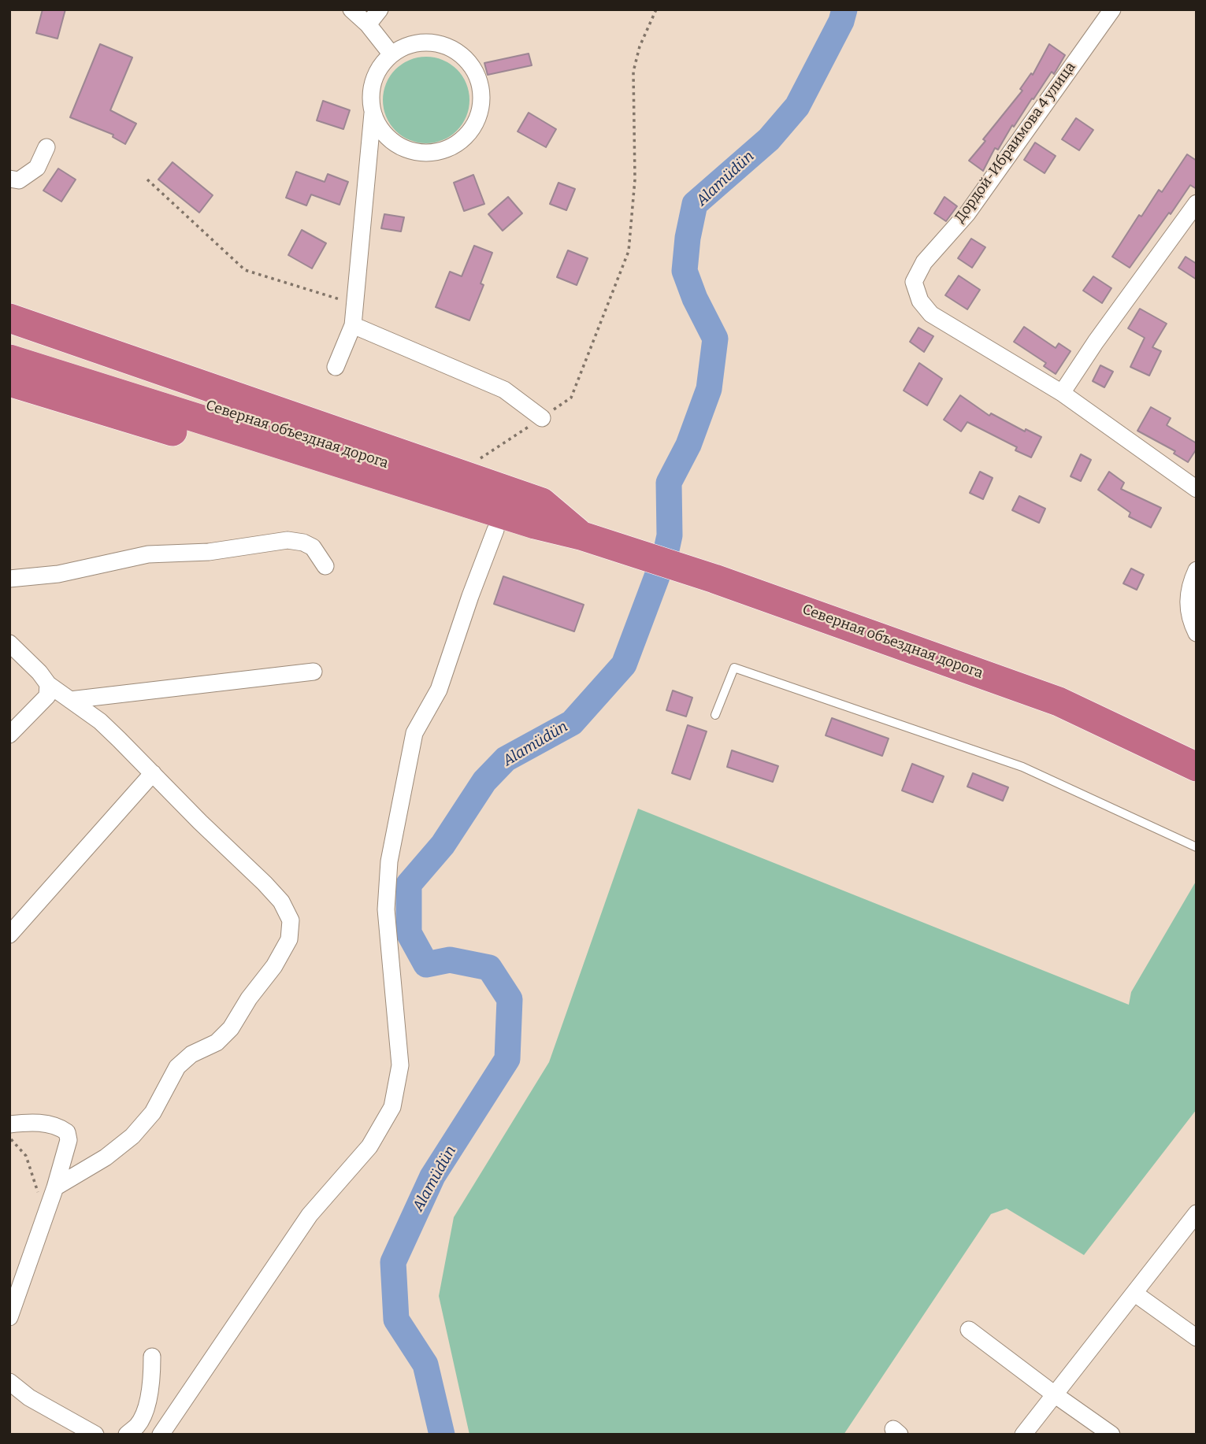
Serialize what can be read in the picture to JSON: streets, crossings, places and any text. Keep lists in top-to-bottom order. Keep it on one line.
{"streets":{"highway":["Северная объездная дорога"],"street":["Дордой-Ибраимова 4 улица"]},"water":["Alamüdün"]}
